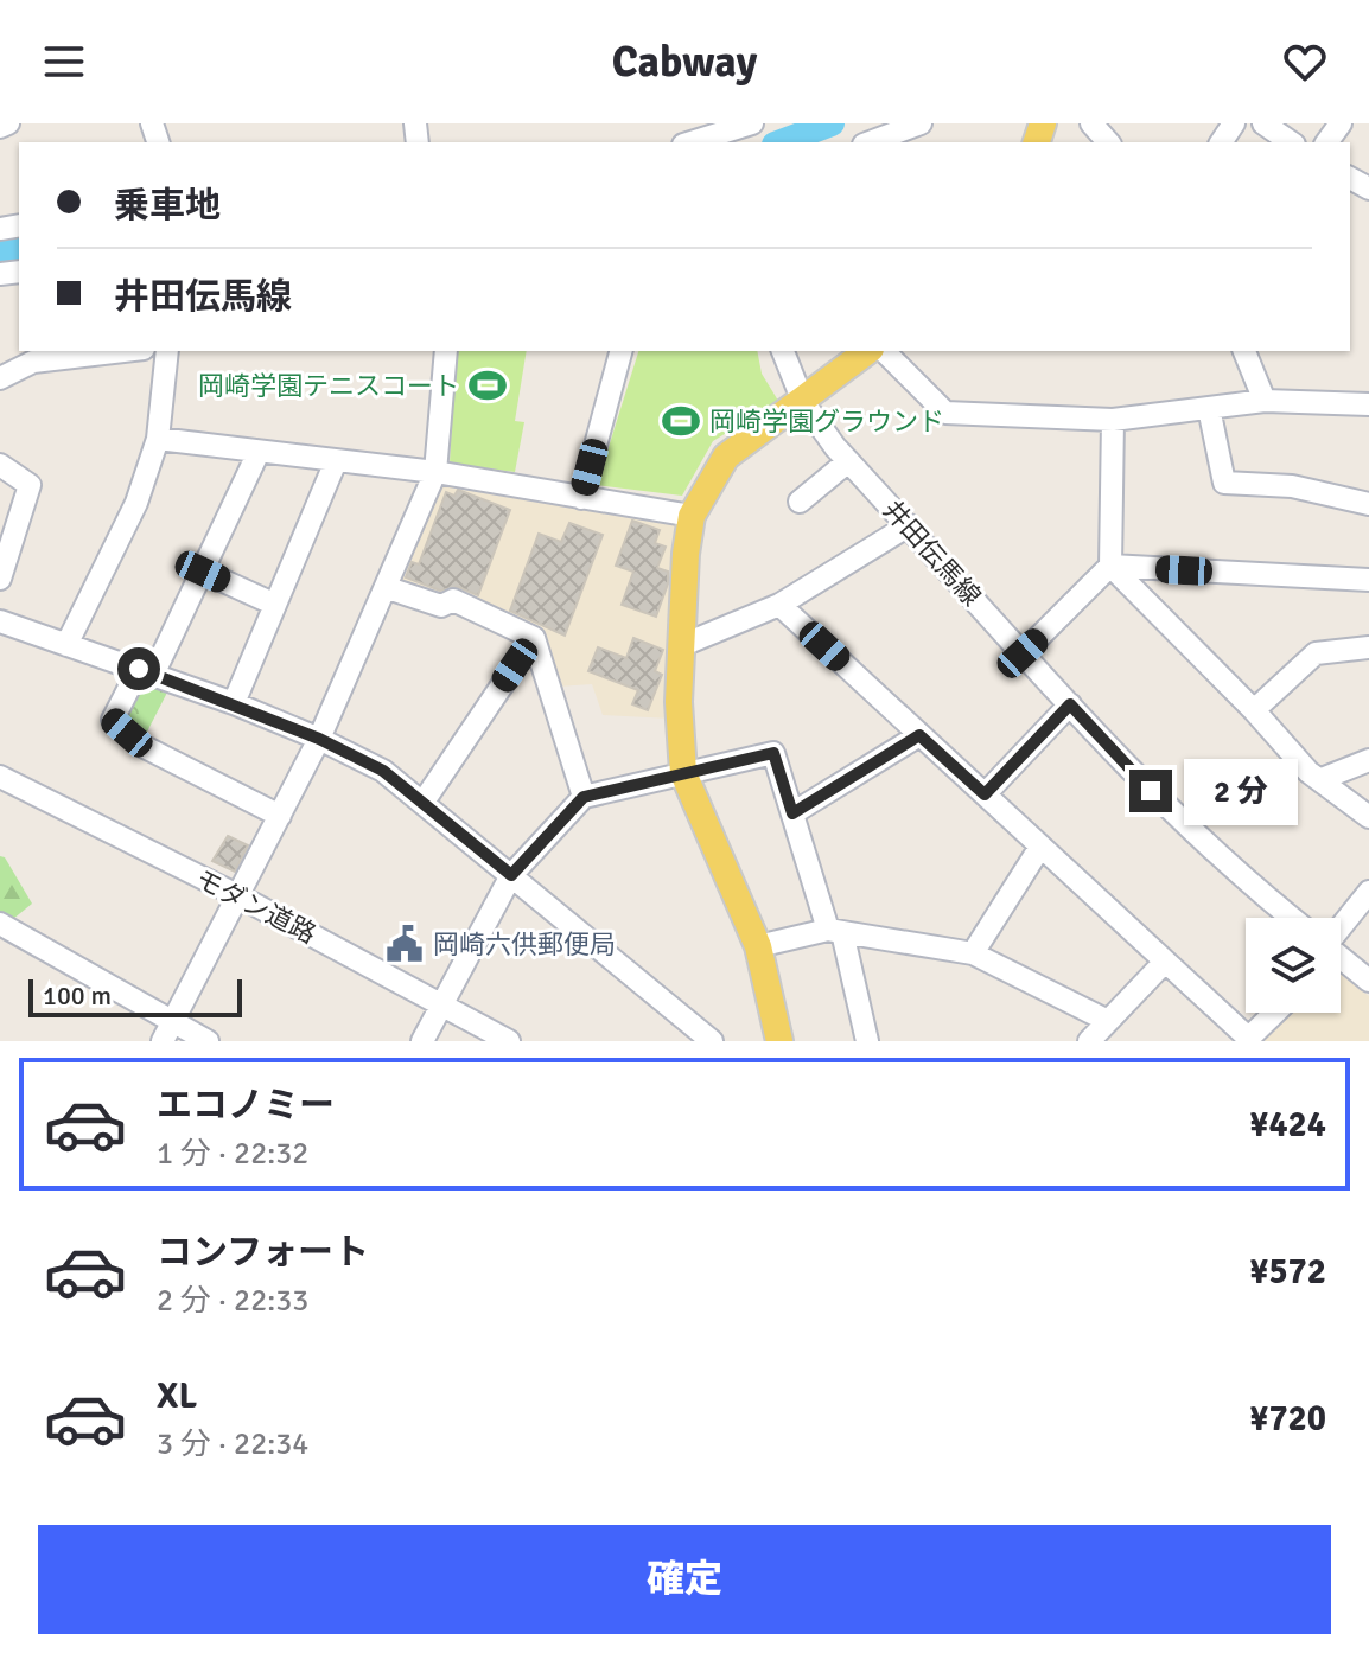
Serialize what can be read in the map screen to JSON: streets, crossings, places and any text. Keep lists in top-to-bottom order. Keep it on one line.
{"streets":{"street":["井田伝馬線","モダン道路"]},"places":{"sports":["岡崎学園テニスコート","岡崎学園グラウンド"],"public building":["岡崎六供郵便局"]},"scale_bar":"100 m","page":{"header":"Cabway","banner":["乗車地","井田伝馬線"],"bubble":"2 分","scale":"100 m","list":[{"name":"エコノミー","note":"1 分 · 22:32","value":"¥424"},{"name":"コンフォート","note":"2 分 · 22:33","value":"¥572"},{"name":"XL","note":"3 分 · 22:34","value":"¥720"}],"buttons":"確定"}}
